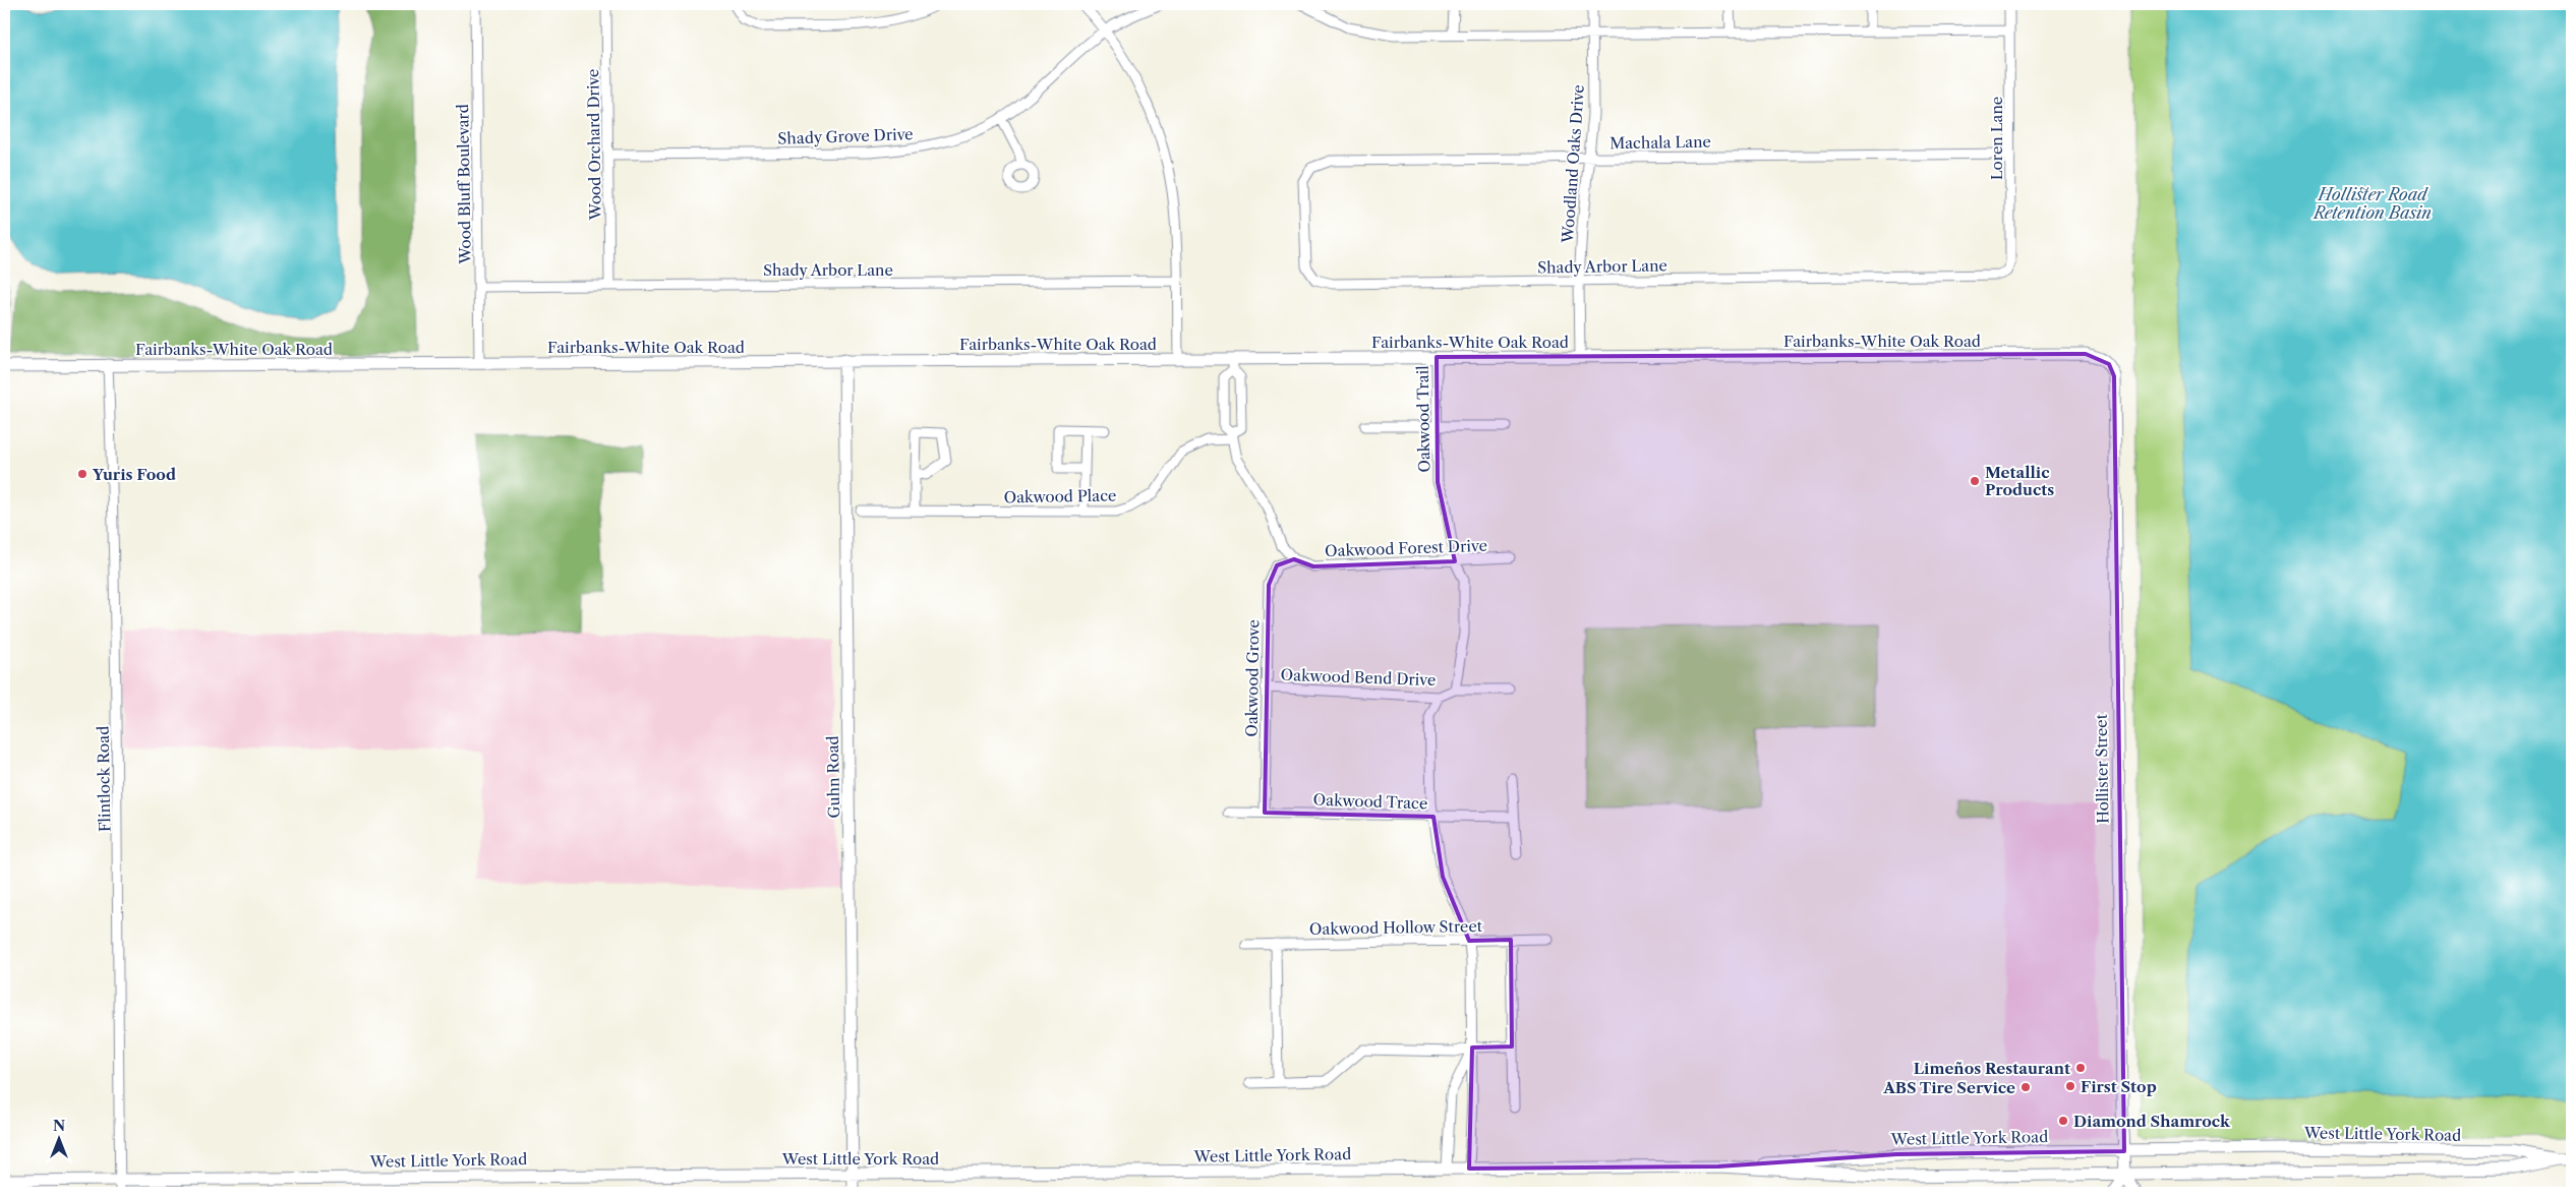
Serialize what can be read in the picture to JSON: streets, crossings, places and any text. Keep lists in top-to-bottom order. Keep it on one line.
{"streets":{"street":["Shady Grove Drive","Loren Lane","Machala Lane","Wood Orchard Drive","Woodland Oaks Drive","Wood Bluff Boulevard","Shady Arbor Lane","Fairbanks-White Oak Road","Oakwood Trail","Oakwood Place","Oakwood Forest Drive","Oakwood Bend Drive","Oakwood Grove","Hollister Street","Guhn Road","Flintlock Road","Oakwood Trace","Oakwood Hollow Street","West Little York Road"]},"crossings":[["Shady Grove Drive","Wood Orchard Drive"],["Loren Lane","Machala Lane"],["Loren Lane","Shady Arbor Lane"],["Machala Lane","Woodland Oaks Drive"],["Machala Lane","Shady Arbor Lane"],["Wood Orchard Drive","Shady Arbor Lane"],["Woodland Oaks Drive","Shady Arbor Lane"],["Woodland Oaks Drive","Fairbanks-White Oak Road"],["Wood Bluff Boulevard","Shady Arbor Lane"],["Wood Bluff Boulevard","Fairbanks-White Oak Road"],["Fairbanks-White Oak Road","Oakwood Trail"],["Fairbanks-White Oak Road","Hollister Street"],["Fairbanks-White Oak Road","Guhn Road"],["Fairbanks-White Oak Road","Flintlock Road"],["Oakwood Trail","Oakwood Forest Drive"],["Oakwood Trail","Oakwood Bend Drive"],["Oakwood Forest Drive","Oakwood Grove"],["Oakwood Bend Drive","Oakwood Grove"],["Oakwood Grove","Oakwood Trace"],["Hollister Street","West Little York Road"],["Guhn Road","West Little York Road"],["Flintlock Road","West Little York Road"]],"water":["Hollister Road Retention Basin"],"places":["Yuris Food","Metallic Products","Limeños Restaurant","First Stop","ABS Tire Service","Diamond Shamrock"],"north":"top"}
